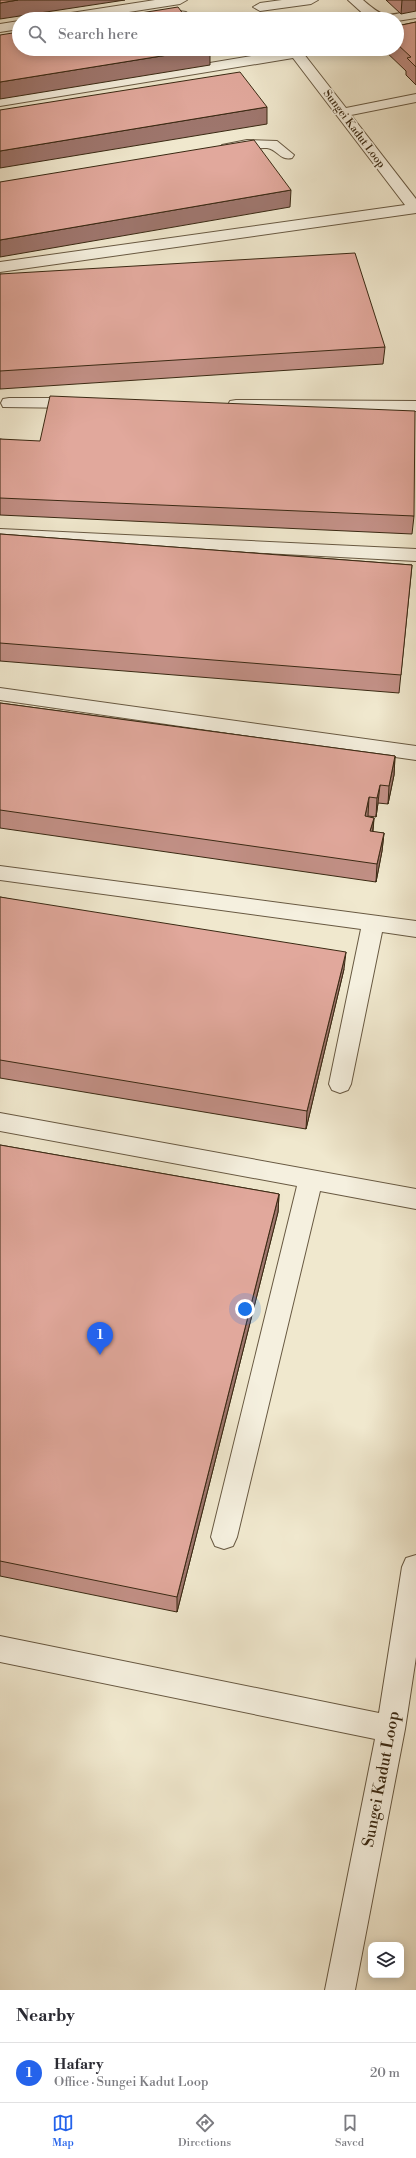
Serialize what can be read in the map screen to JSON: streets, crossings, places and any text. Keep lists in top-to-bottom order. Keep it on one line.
{"streets":{"street":["Sungei Kadut Loop"]},"page":{"search":"Search here","pins":"1","heading":"Nearby","list":[{"mark":"1","name":"Hafary","note":"Office · Sungei Kadut Loop","value":"20 m"}],"nav":["Map","Directions","Saved"]}}
